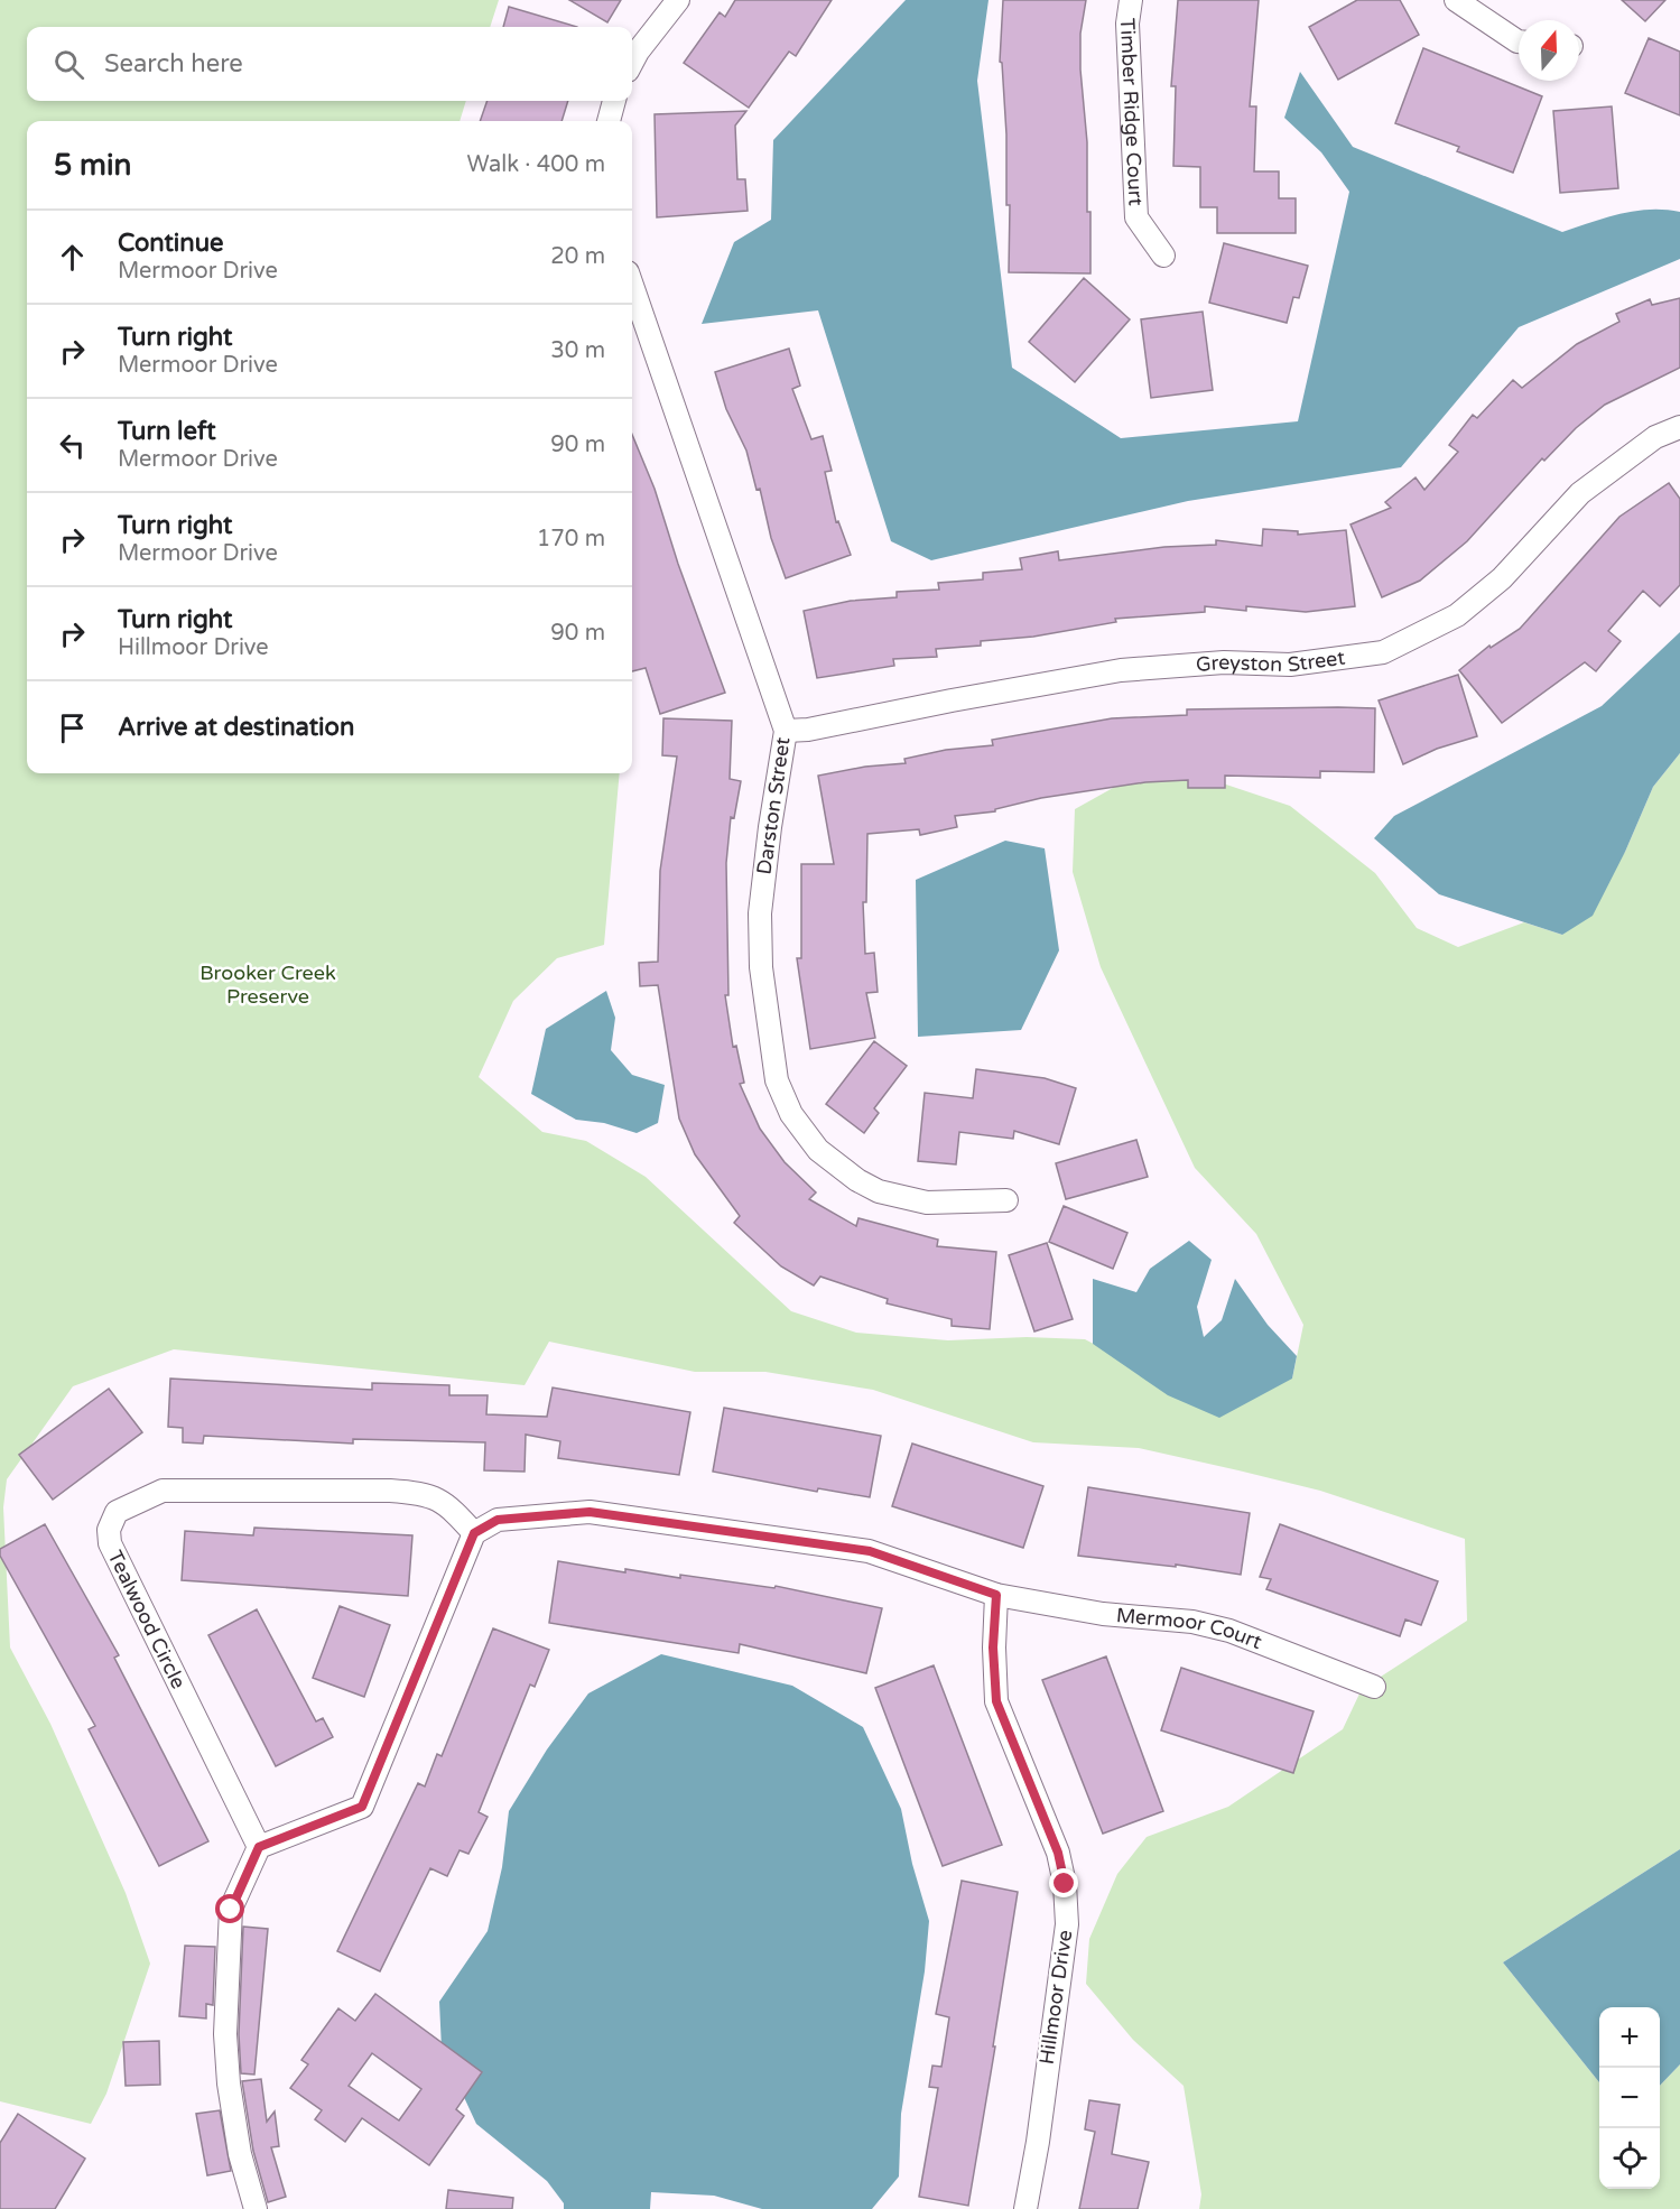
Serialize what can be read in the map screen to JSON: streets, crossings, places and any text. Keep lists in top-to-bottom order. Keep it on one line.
{"streets":{"street":["Timber Ridge Court","Greyston Street","Darston Street","Tealwood Circle","Mermoor Court","Hillmoor Drive"]},"crossings":[["Greyston Street","Darston Street"],["Tealwood Circle","Mermoor Court"],["Mermoor Court","Hillmoor Drive"]],"parks":["Brooker Creek Preserve"],"north":"top","page":{"search":"Search here","heading":["5 min","Walk · 400 m"],"list":[["Continue","Mermoor Drive","20 m"],["Turn right","Mermoor Drive","30 m"],["Turn left","Mermoor Drive","90 m"],["Turn right","Mermoor Drive","170 m"],["Turn right","Hillmoor Drive","90 m"],"Arrive at destination"],"map_buttons":["+","−"]}}
